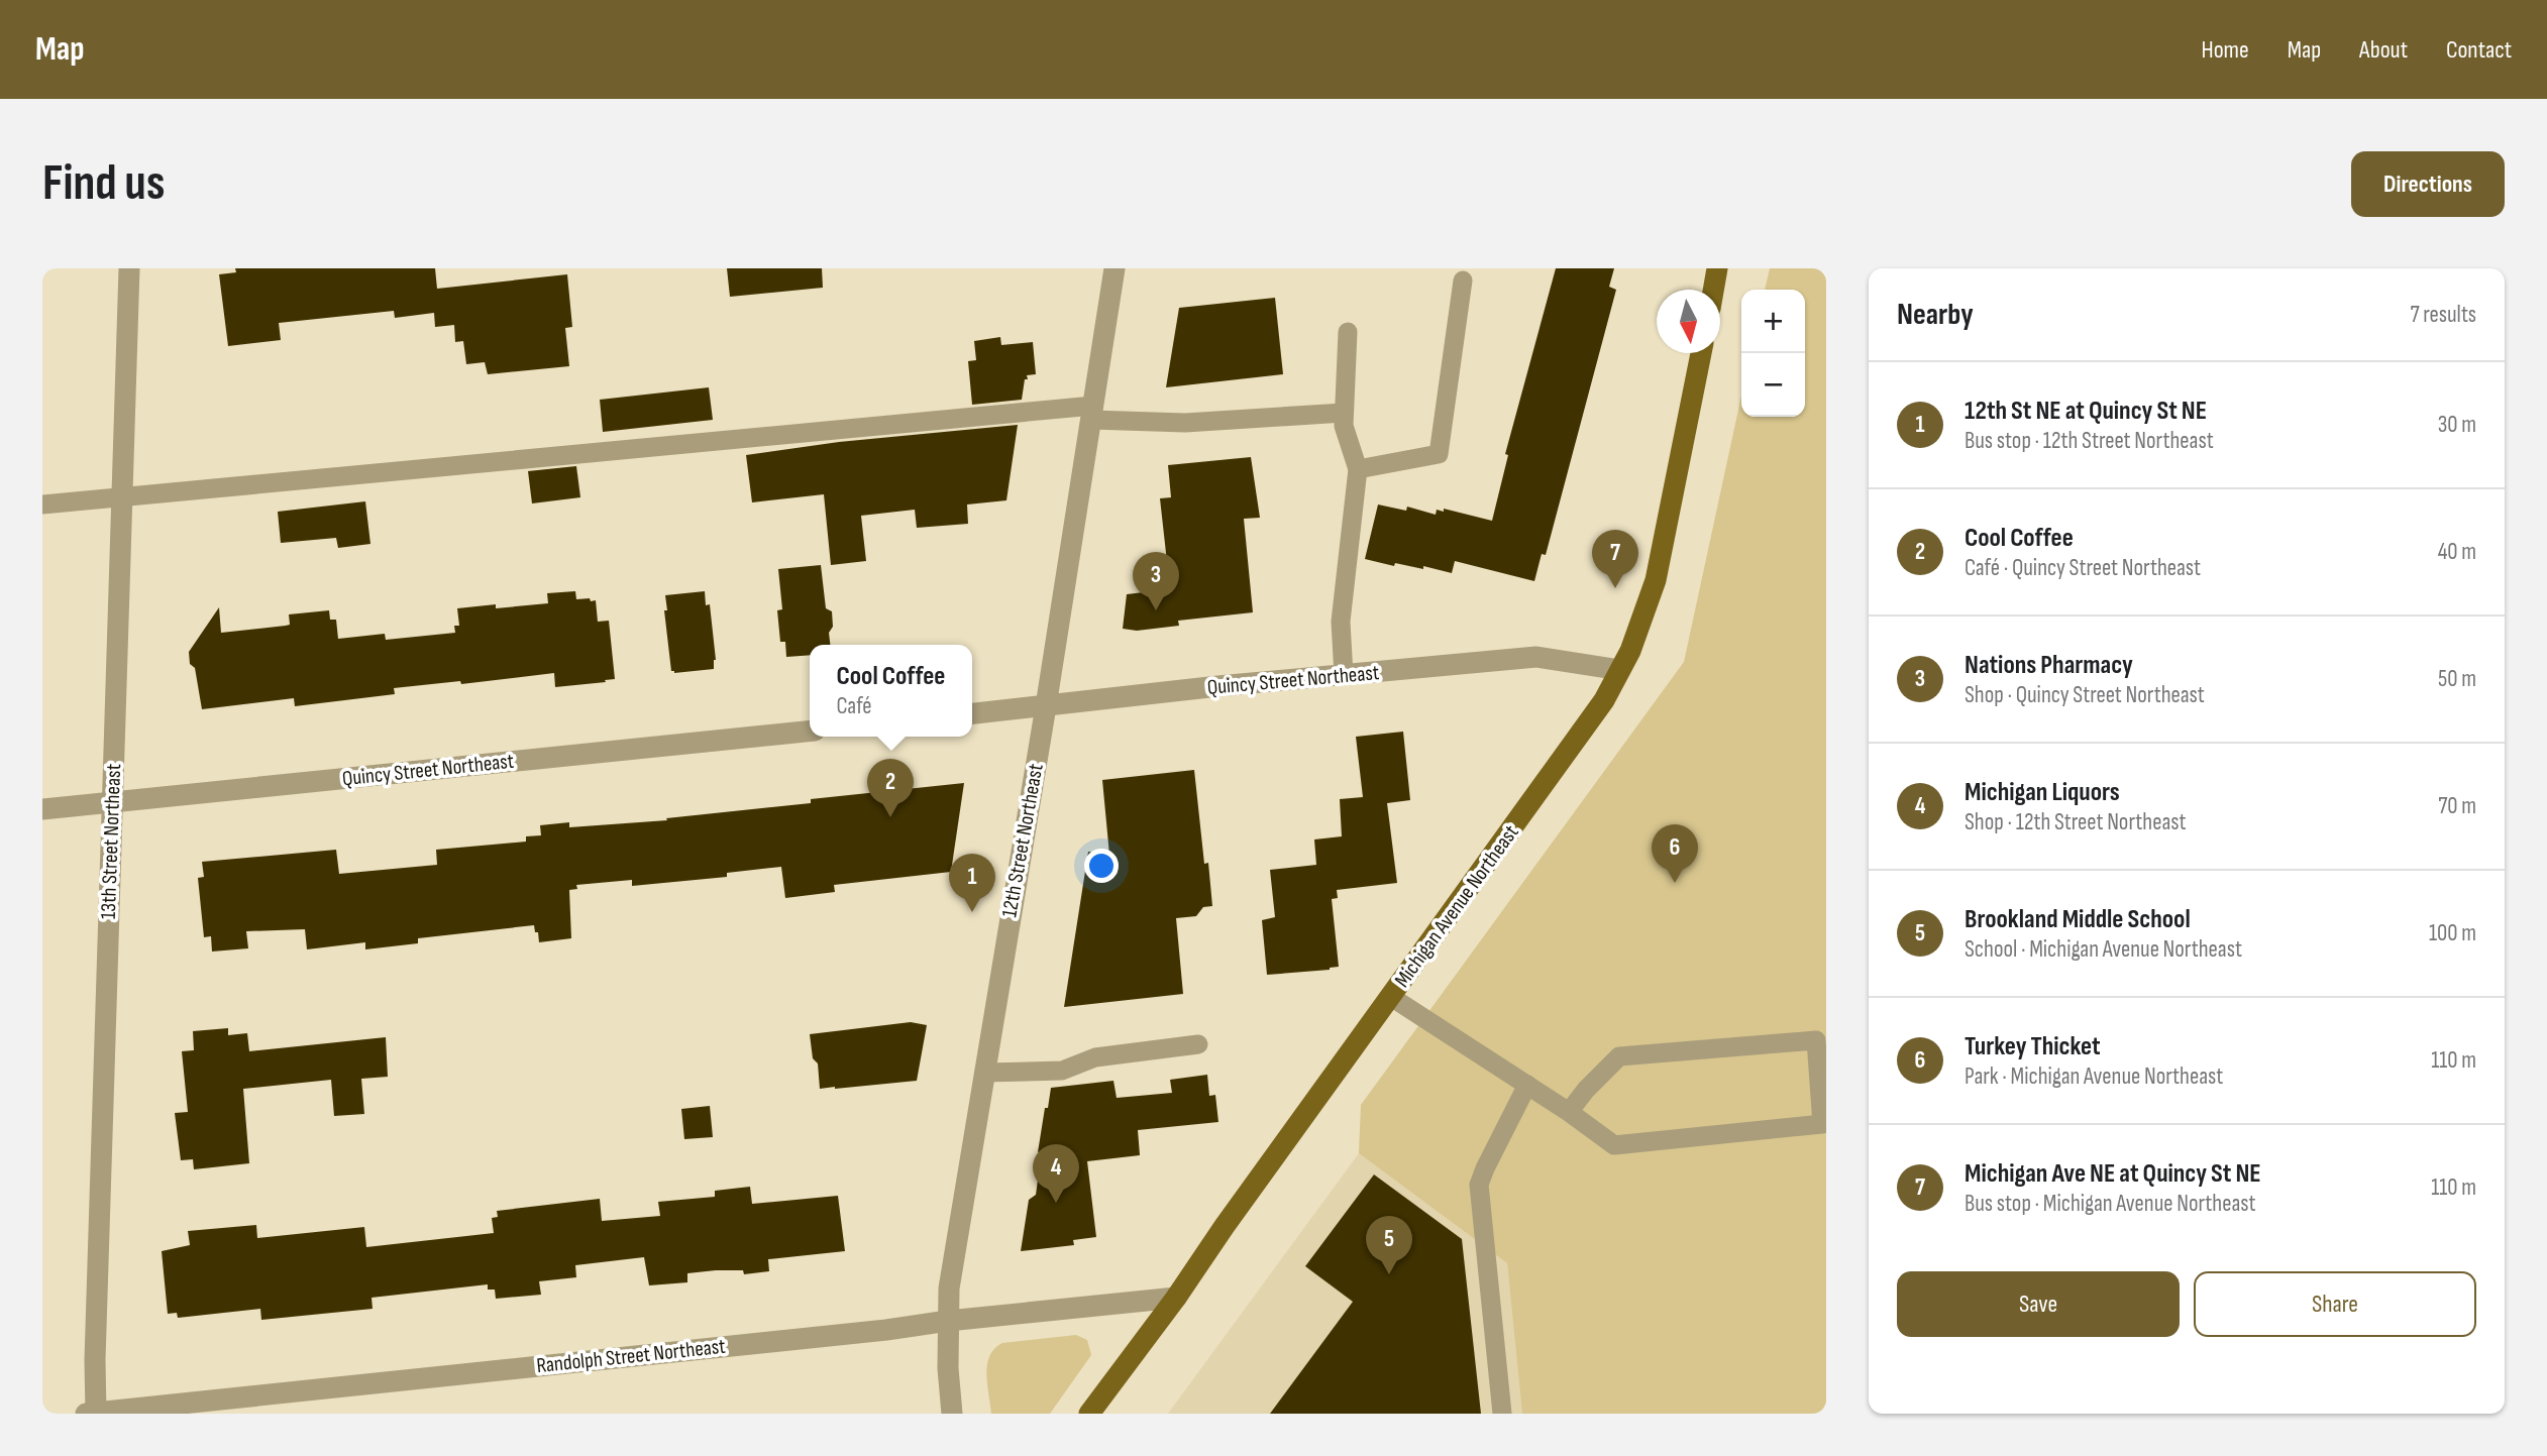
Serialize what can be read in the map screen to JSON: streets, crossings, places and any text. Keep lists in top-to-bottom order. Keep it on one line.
{"streets":{"main road":["Michigan Avenue Northeast"],"street":["Quincy Street Northeast","12th Street Northeast","13th Street Northeast","Randolph Street Northeast"]},"crossings":[["Quincy Street Northeast","12th Street Northeast"],["Quincy Street Northeast","13th Street Northeast"],["Quincy Street Northeast","Michigan Avenue Northeast"],["12th Street Northeast","Randolph Street Northeast"],["13th Street Northeast","Randolph Street Northeast"],["Michigan Avenue Northeast","Randolph Street Northeast"]],"north":"bottom","page":{"header":"Map","nav":["Home","Map","About","Contact"],"buttons":["Directions",["Save","Share"]],"title":"Find us","heading":["Nearby","7 results"],"map_buttons":["+","−"],"list":[{"mark":"1","name":"12th St NE at Quincy St NE","note":"Bus stop · 12th Street Northeast","value":"30 m"},{"mark":"2","name":"Cool Coffee","note":"Café · Quincy Street Northeast","value":"40 m"},{"mark":"3","name":"Nations Pharmacy","note":"Shop · Quincy Street Northeast","value":"50 m"},{"mark":"4","name":"Michigan Liquors","note":"Shop · 12th Street Northeast","value":"70 m"},{"mark":"5","name":"Brookland Middle School","note":"School · Michigan Avenue Northeast","value":"100 m"},{"mark":"6","name":"Turkey Thicket","note":"Park · Michigan Avenue Northeast","value":"110 m"},{"mark":"7","name":"Michigan Ave NE at Quincy St NE","note":"Bus stop · Michigan Avenue Northeast","value":"110 m"}],"pins":["7","3","2","6","1","4","5"],"popup":["Cool Coffee","Café"]}}
